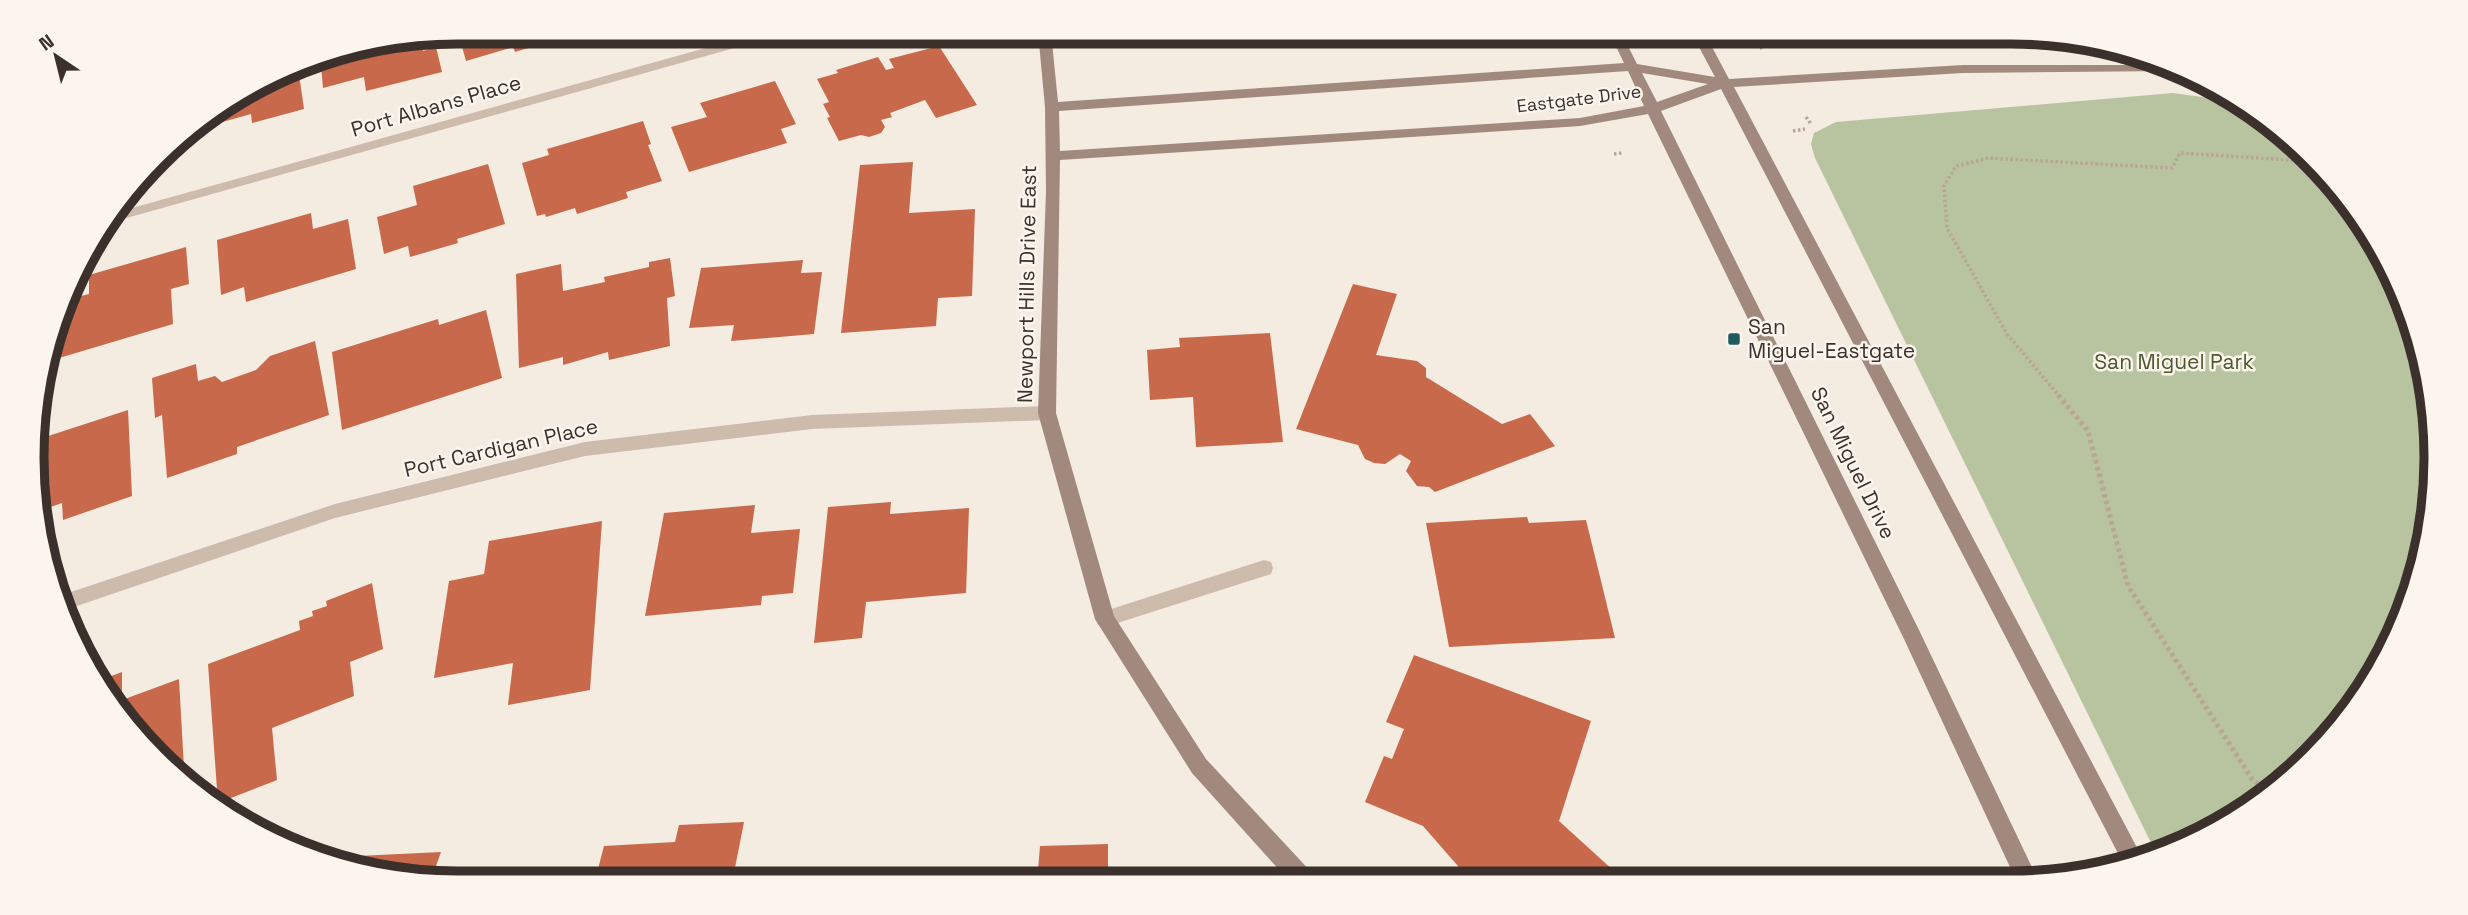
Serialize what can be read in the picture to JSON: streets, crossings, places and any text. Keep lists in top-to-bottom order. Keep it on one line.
{"streets":{"main road":["Eastgate Drive","Newport Hills Drive East","San Miguel Drive"],"street":["Port Albans Place","Port Cardigan Place"]},"crossings":[["Eastgate Drive","Newport Hills Drive East"],["Eastgate Drive","San Miguel Drive"],["Newport Hills Drive East","Port Cardigan Place"]],"parks":["San Miguel Park"],"places":{"transit":["San Miguel-Eastgate"]},"north":"top left"}
